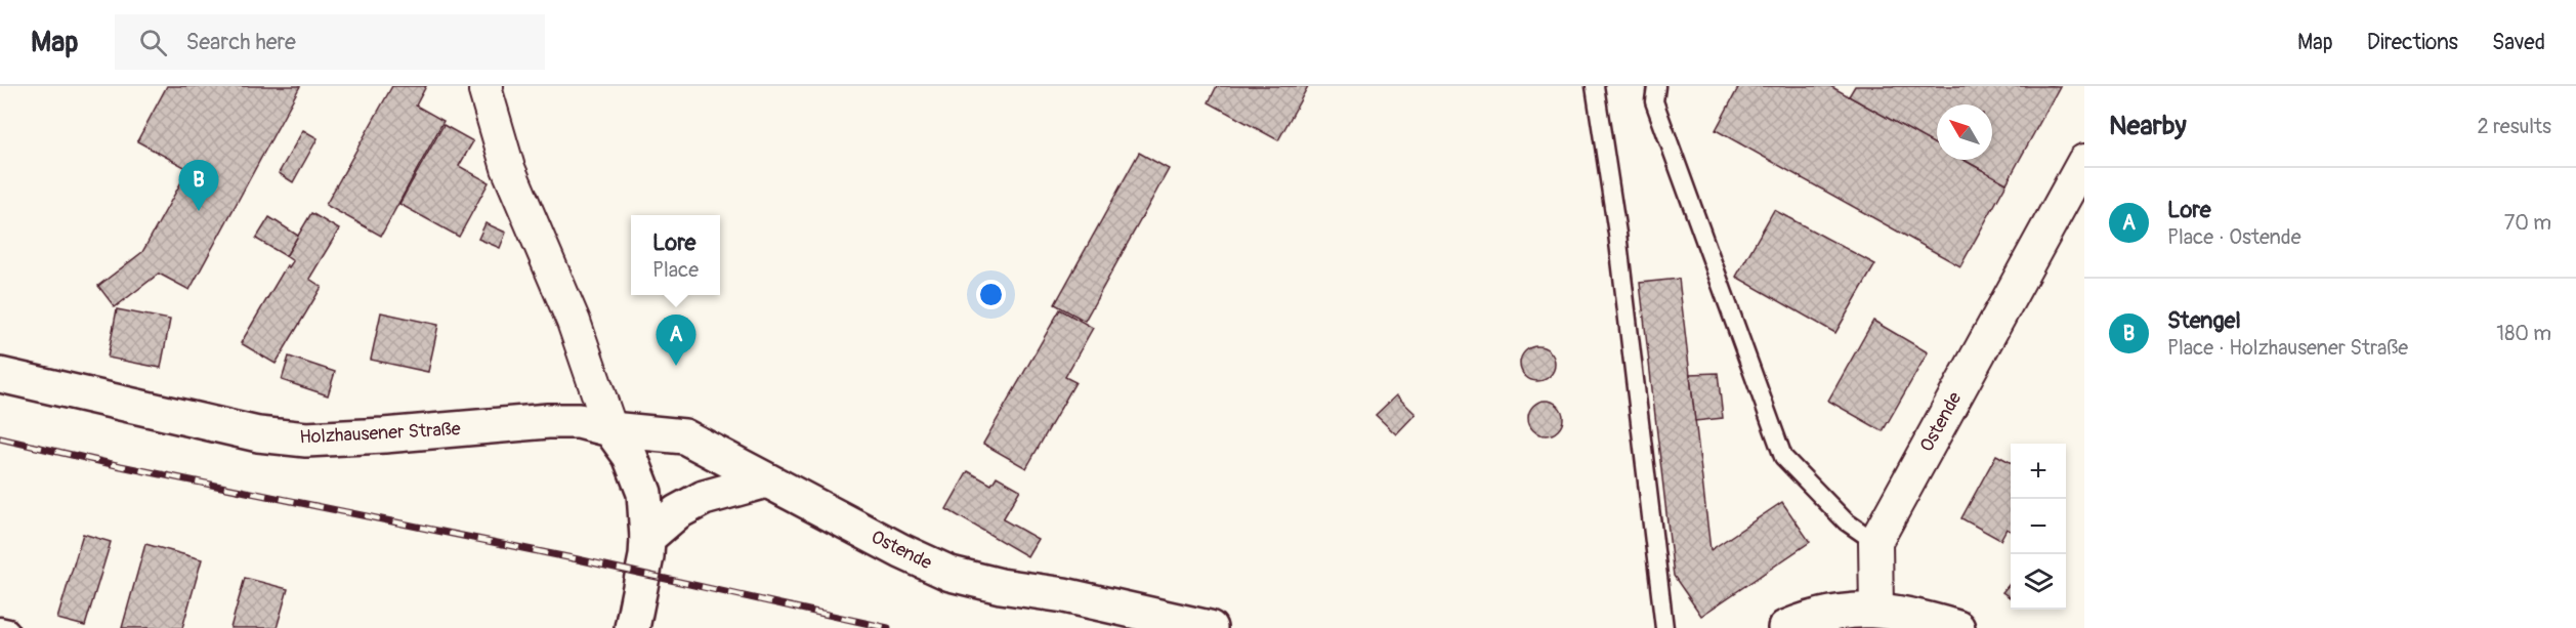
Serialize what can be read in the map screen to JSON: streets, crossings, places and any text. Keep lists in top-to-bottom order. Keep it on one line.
{"streets":{"street":["Ostende","Holzhausener Straße"]},"crossings":[["Ostende","Holzhausener Straße"]],"north":"top left","page":{"header":"Map","search":"Search here","nav":["Map","Directions","Saved"],"heading":["Nearby","2 results"],"pins":["B","A"],"list":[{"mark":"A","name":"Lore","note":"Place · Ostende","value":"70 m"},{"mark":"B","name":"Stengel","note":"Place · Holzhausener Straße","value":"180 m"}],"popup":["Lore","Place"],"map_buttons":["+","−"]}}
